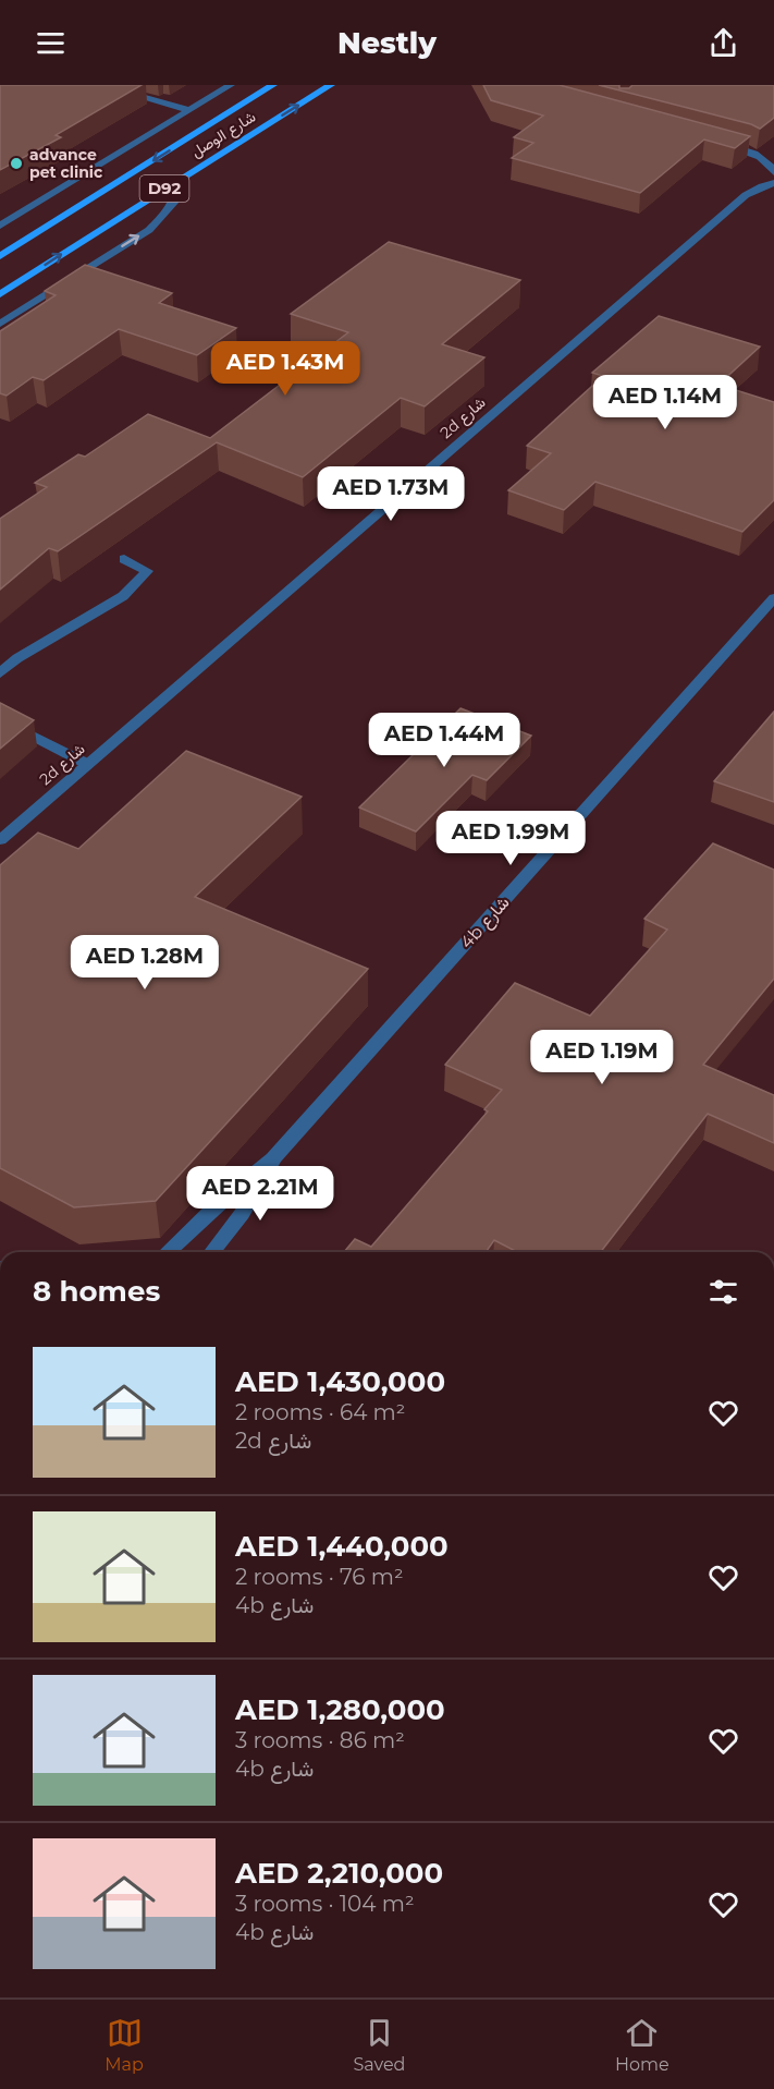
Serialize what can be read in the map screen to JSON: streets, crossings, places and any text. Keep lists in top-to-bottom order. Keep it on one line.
{"streets":{"main road":["شارع الوصل","D92"],"street":["2d شارع","4b شارع"]},"places":["advance pet clinic"],"page":{"header":"Nestly","price":["AED 1.43M","AED 1.14M","AED 1.73M","AED 1.44M","AED 1.99M","AED 1.28M","AED 1.19M","AED 2.21M"],"heading":"8 homes","list":[{"name":"AED 1,430,000","note":"2 rooms · 64 m² · 2d شارع"},{"name":"AED 1,440,000","note":"2 rooms · 76 m² · 4b شارع"},{"name":"AED 1,280,000","note":"3 rooms · 86 m² · 4b شارع"},{"name":"AED 2,210,000","note":"3 rooms · 104 m² · 4b شارع"}],"tabs":["Map","Saved","Home"]}}
